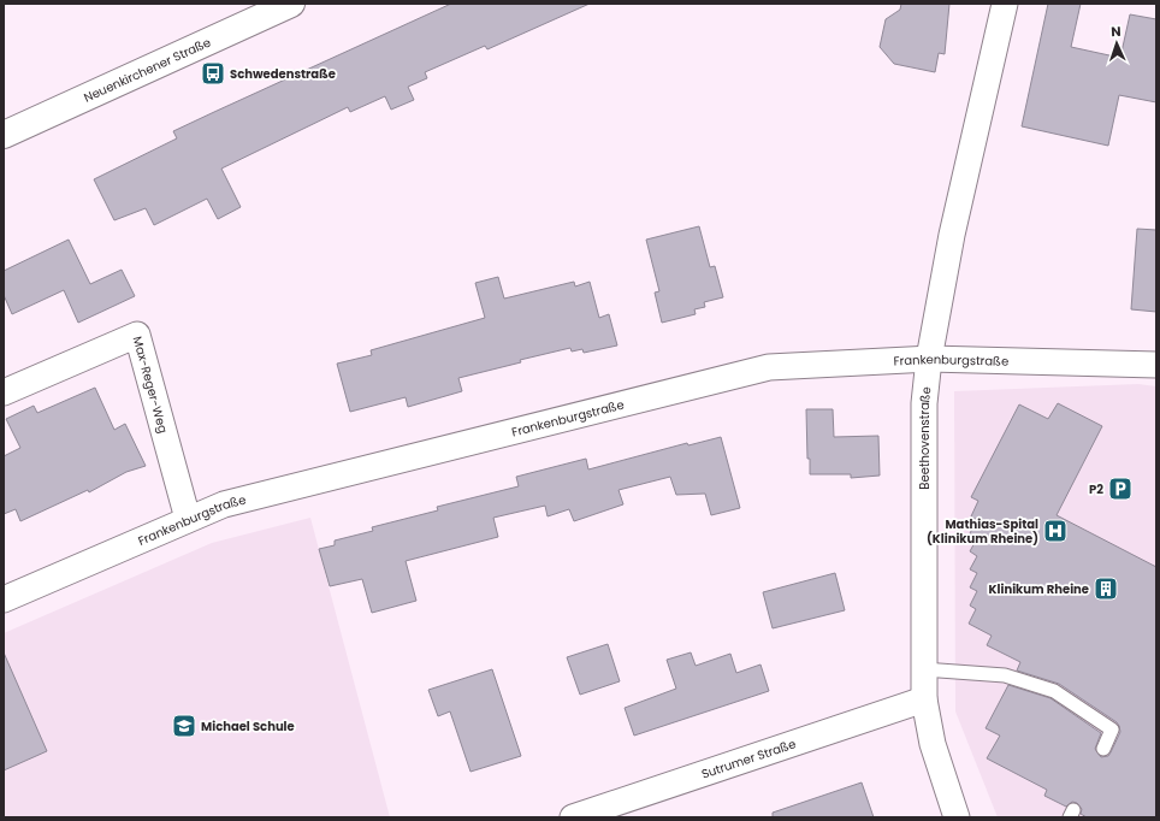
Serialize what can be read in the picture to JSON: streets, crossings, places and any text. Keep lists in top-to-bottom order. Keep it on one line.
{"streets":{"street":["Neuenkirchener Straße","Frankenburgstraße","Max-Reger-Weg","Beethovenstraße","Sutrumer Straße"]},"crossings":[["Frankenburgstraße","Max-Reger-Weg"],["Frankenburgstraße","Beethovenstraße"],["Beethovenstraße","Sutrumer Straße"]],"places":{"bus stop":["Schwedenstraße"],"parking":["P2"],"hospital":["Mathias-Spital (Klinikum Rheine)"],"building":["Klinikum Rheine"],"school or university":["Michael Schule"]},"north":"top"}
